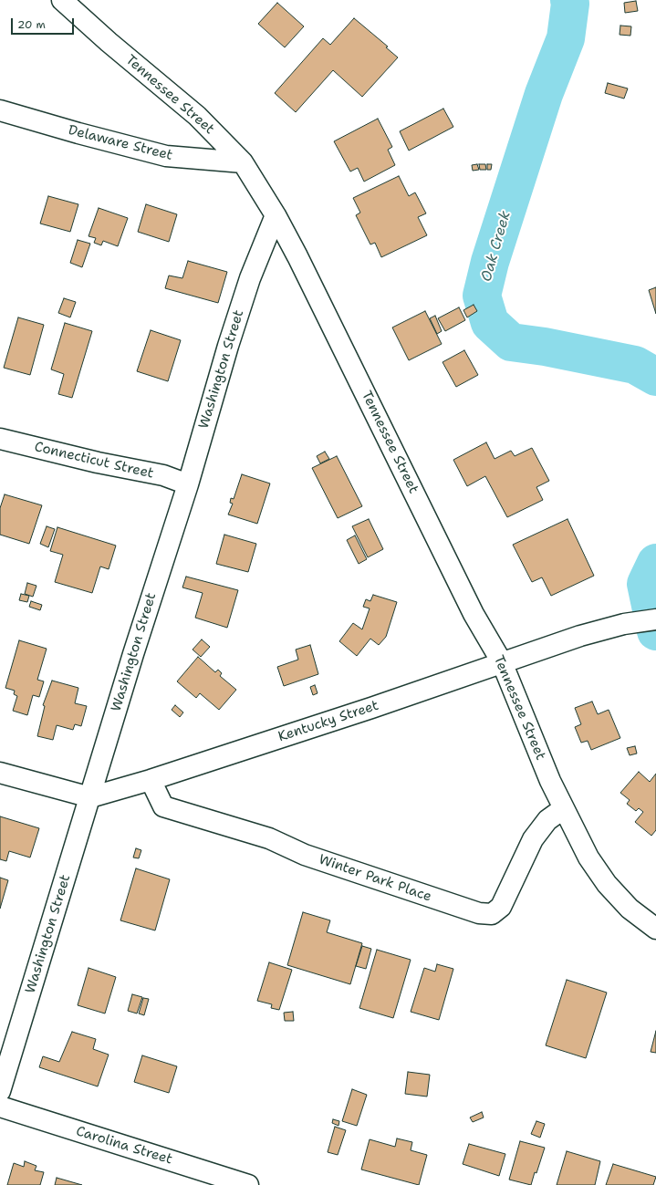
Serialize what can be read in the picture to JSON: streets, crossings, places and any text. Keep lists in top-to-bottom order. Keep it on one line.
{"streets":{"street":["Tennessee Street","Delaware Street","Washington Street","Connecticut Street","Kentucky Street","Winter Park Place","Carolina Street"]},"crossings":[["Tennessee Street","Delaware Street"],["Tennessee Street","Washington Street"],["Tennessee Street","Kentucky Street"],["Tennessee Street","Winter Park Place"],["Washington Street","Connecticut Street"],["Washington Street","Kentucky Street"],["Kentucky Street","Winter Park Place"]],"water":["Oak Creek"],"scale_bar":"20 m"}
